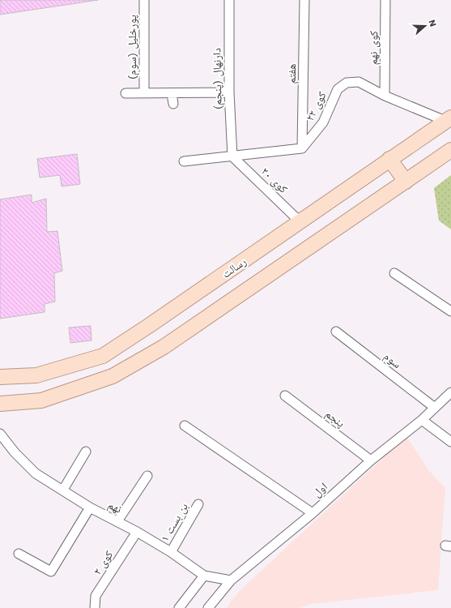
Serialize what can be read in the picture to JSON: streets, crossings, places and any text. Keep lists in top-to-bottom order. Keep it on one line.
{"streets":{"main road":["رسالت"],"street":["پورخلیل (سوم)","کوی نهم","هفتم","دارنهال (پنجم)","کوی ۲۲","کوی ۲۰","سوم","پنجم","اول","نهم","بن بست ۱","کوی ۲"]},"crossings":[["کوی نهم","کوی ۲۲"],["هفتم","کوی ۲۲"],["دارنهال (پنجم)","کوی ۲۰"],["کوی ۲۲","رسالت"],["کوی ۲۰","رسالت"],["سوم","اول"],["پنجم","اول"],["اول","نهم"],["نهم","بن بست ۱"],["نهم","کوی ۲"]],"north":"right"}
